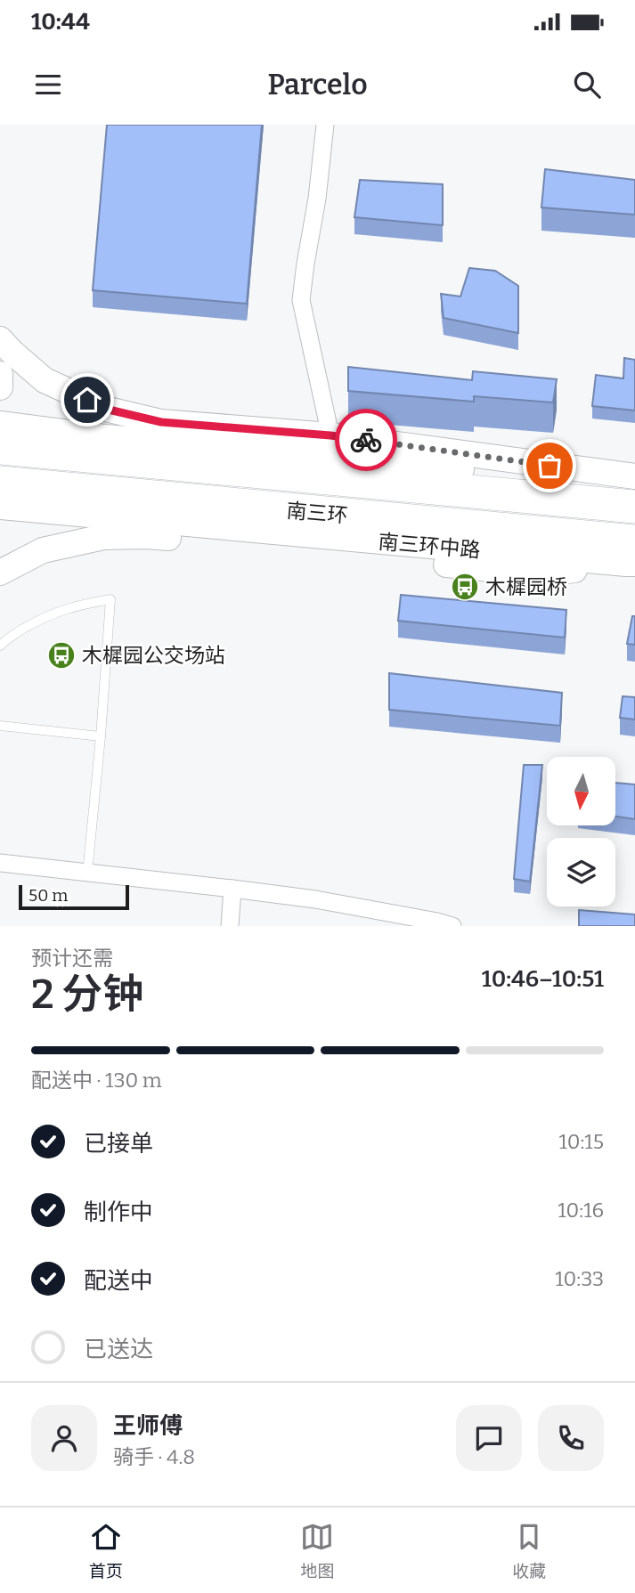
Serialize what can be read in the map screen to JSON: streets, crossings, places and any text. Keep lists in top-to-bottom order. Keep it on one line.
{"streets":{"highway":["南三环"],"street":["南三环中路"]},"crossings":[["南三环","南三环中路"]],"places":{"bus stop":["木樨园桥","木樨园公交场站"]},"scale_bar":"50 m","north":"bottom","page":{"status":"10:44","header":"Parcelo","scale":"50 m","heading":["2 分钟","预计还需","10:46–10:51"],"panel":["王师傅","骑手 · 4.8"],"bar":"配送中 · 130 m","list":[["已接单","10:15"],["制作中","10:16"],["配送中","10:33"],"已送达"],"tabs":["首页","地图","收藏"]}}
